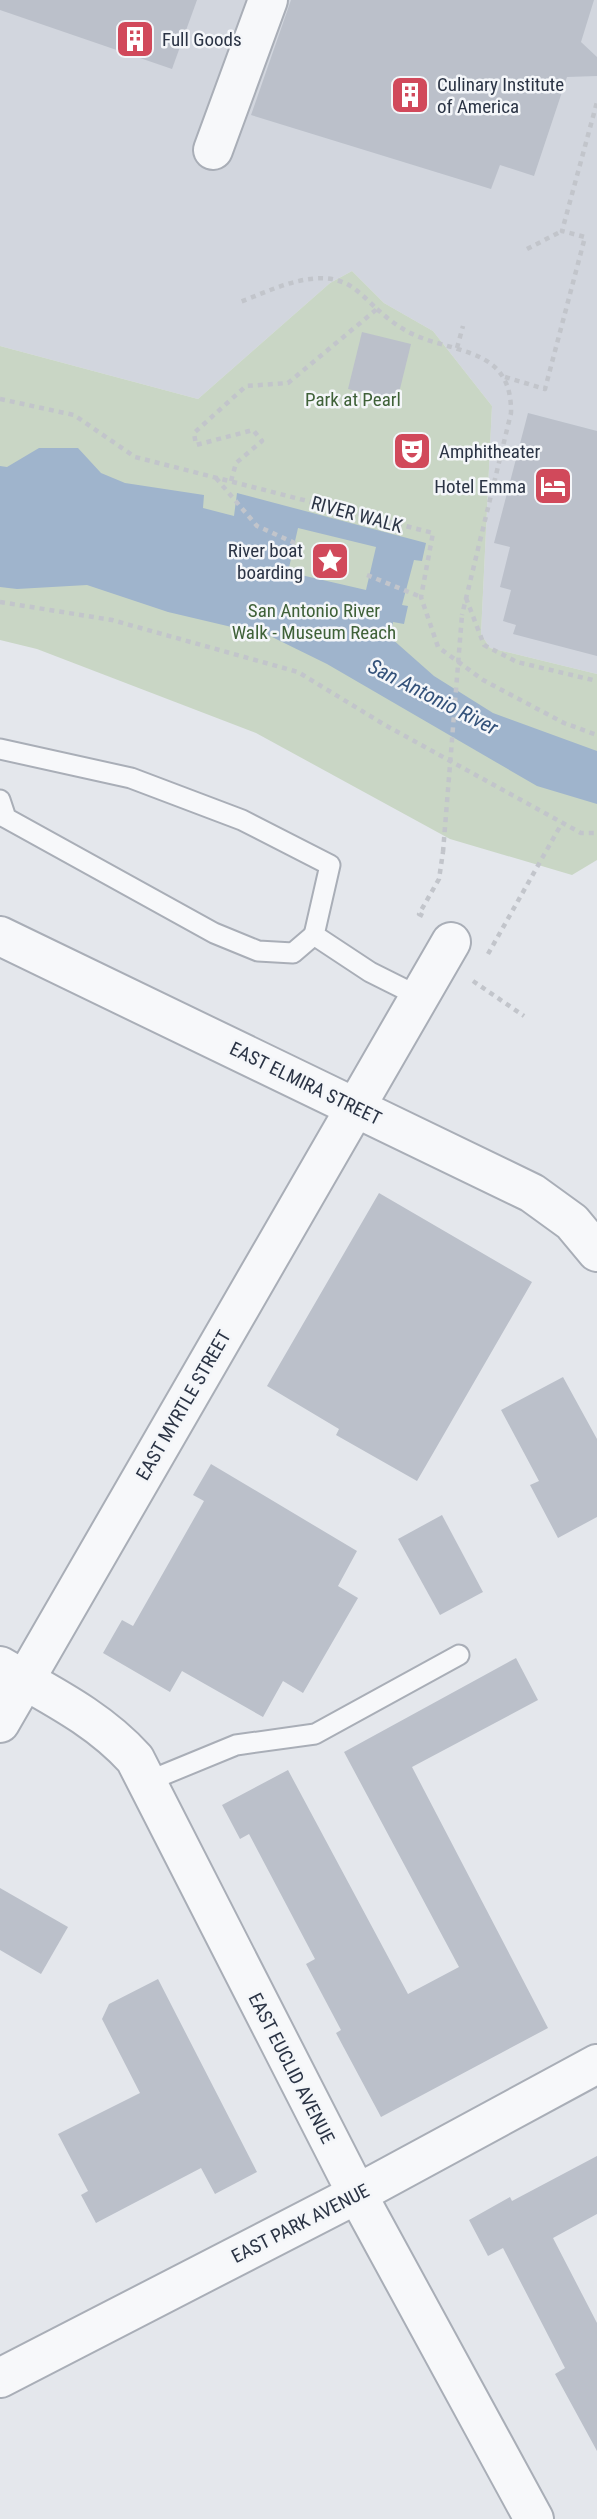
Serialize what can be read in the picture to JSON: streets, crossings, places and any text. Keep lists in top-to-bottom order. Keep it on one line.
{"streets":{"street":["EAST ELMIRA STREET","EAST MYRTLE STREET","EAST EUCLID AVENUE","EAST PARK AVENUE"],"path":["RIVER WALK"]},"crossings":[["EAST ELMIRA STREET","EAST MYRTLE STREET"],["EAST MYRTLE STREET","EAST EUCLID AVENUE"],["EAST EUCLID AVENUE","EAST PARK AVENUE"]],"water":["San Antonio River"],"parks":["Park at Pearl","San Antonio River Walk - Museum Reach"],"places":{"building":["Full Goods","Culinary Institute of America"],"theatre":["Amphitheater"],"hotel":["Hotel Emma"],"place":["River boat boarding"]}}
